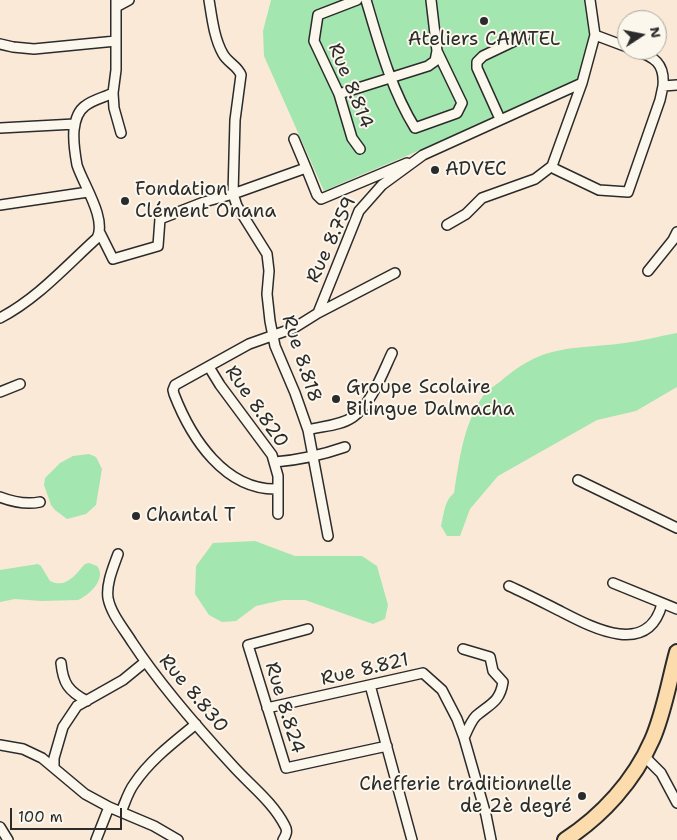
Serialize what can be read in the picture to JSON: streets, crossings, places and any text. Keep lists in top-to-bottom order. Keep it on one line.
{"streets":{"street":["Rue 8.814","Rue 8.759","Rue 8.818","Rue 8.820","Rue 8.821","Rue 8.830","Rue 8.824"]},"crossings":[["Rue 8.759","Rue 8.818"],["Rue 8.759","Rue 8.820"],["Rue 8.821","Rue 8.824"]],"places":["Ateliers CAMTEL","ADVEC","Fondation Clément Onana","Groupe Scolaire Bilingue Dalmacha","Chantal T","Chefferie traditionnelle de 2è degré"],"scale_bar":"100 m","north":"right"}
